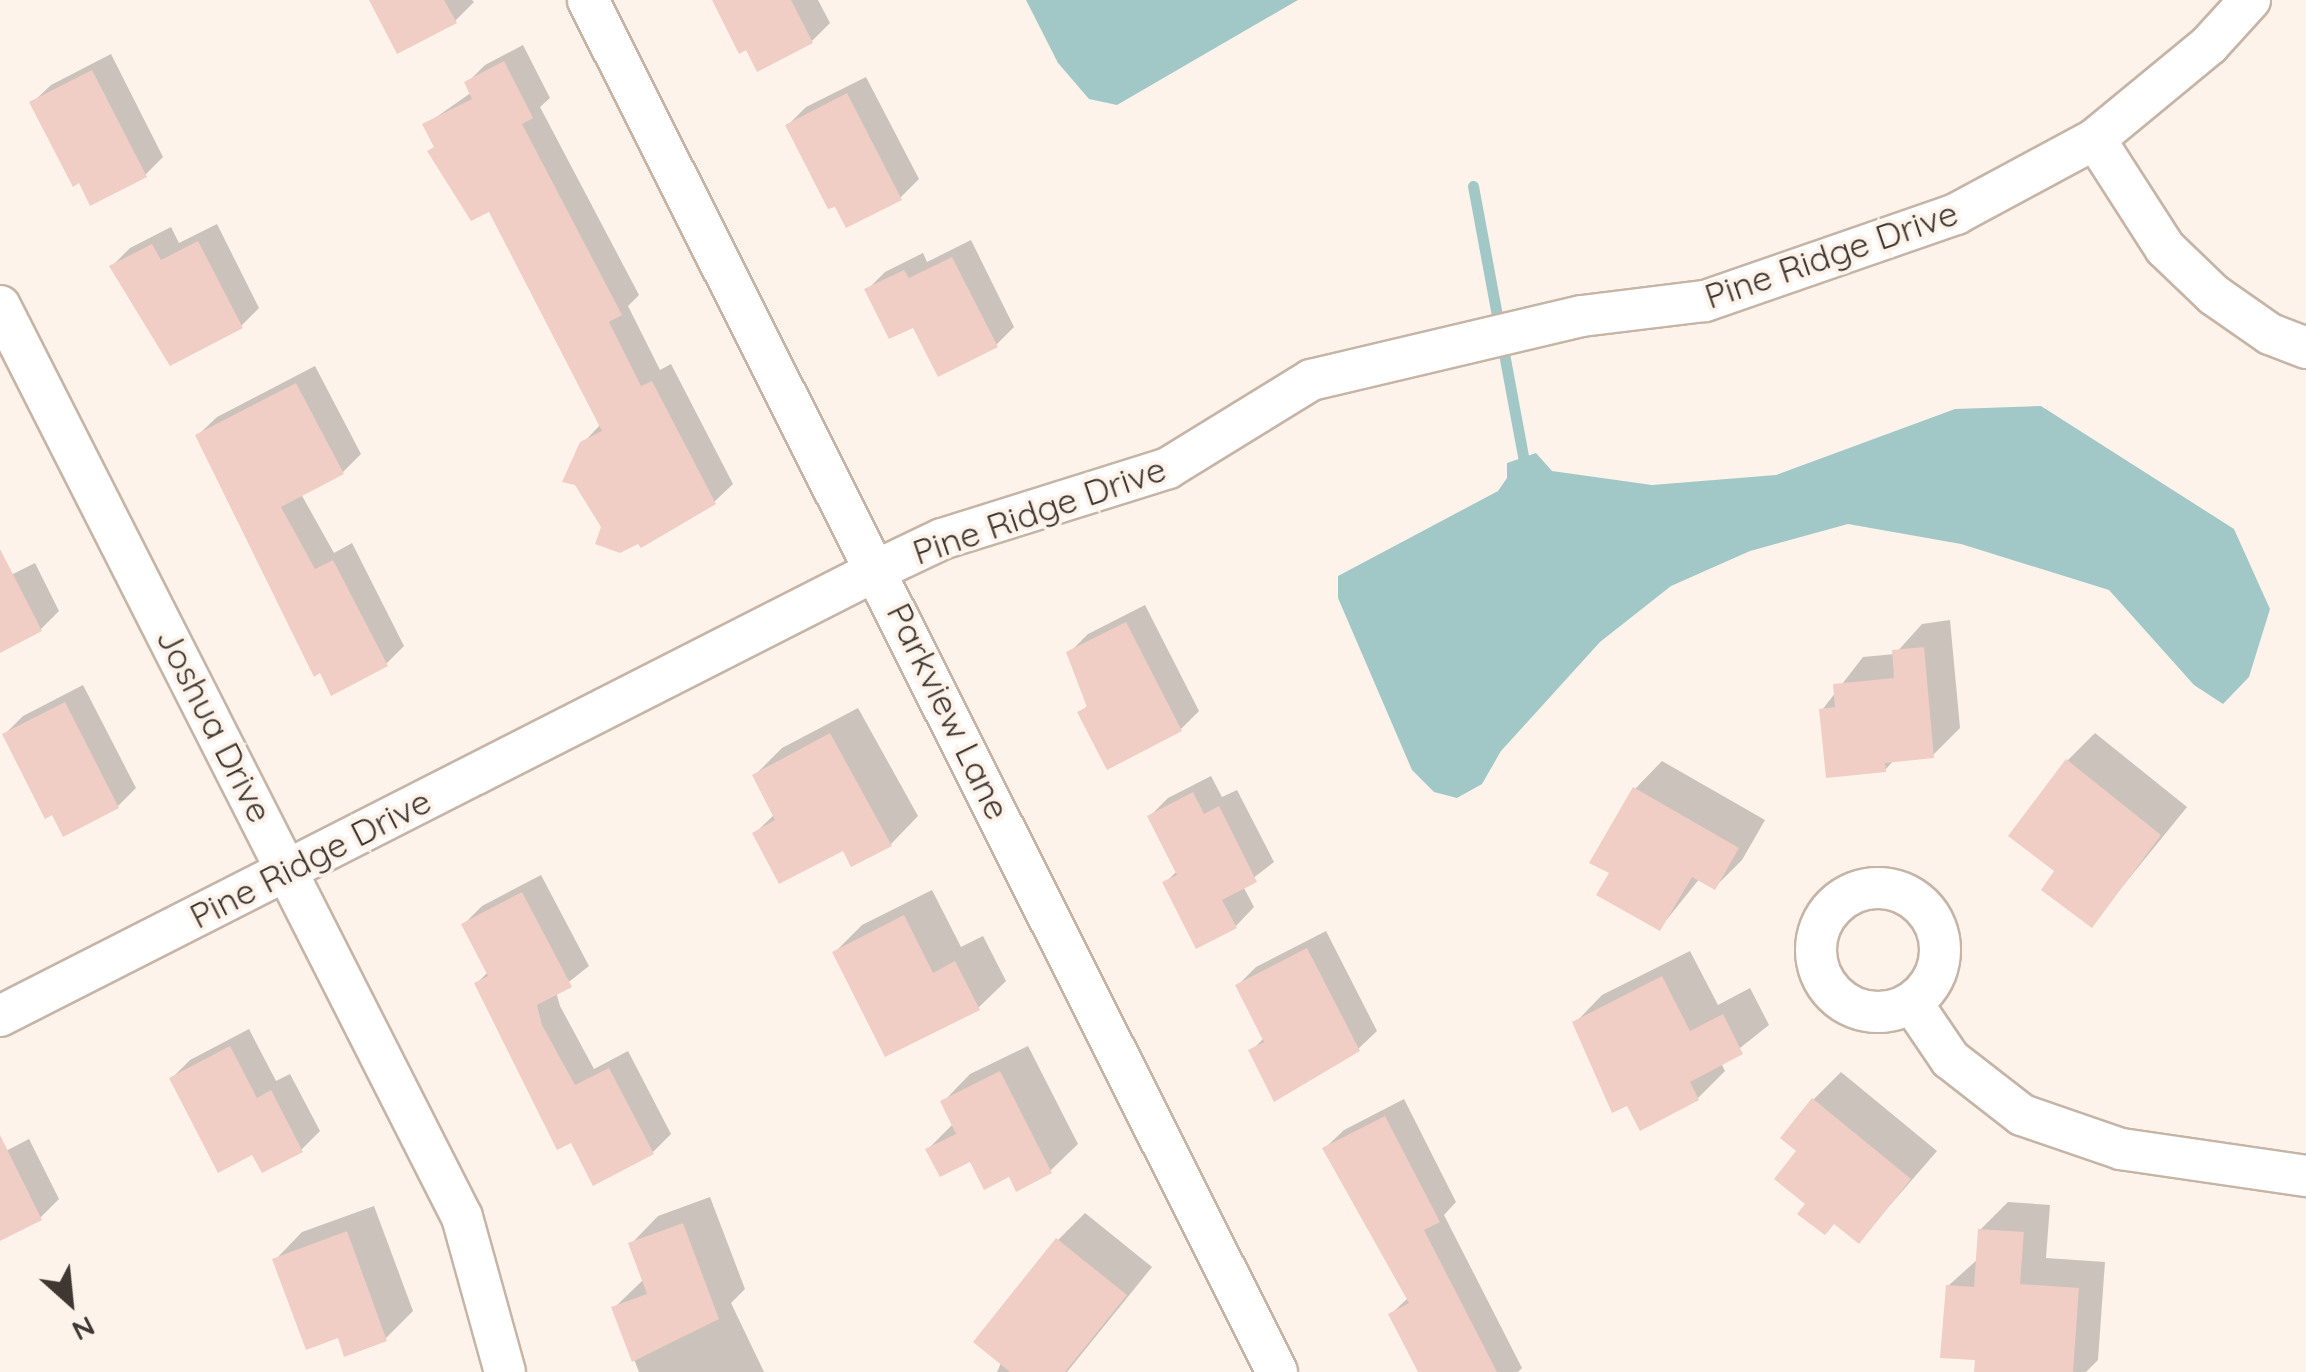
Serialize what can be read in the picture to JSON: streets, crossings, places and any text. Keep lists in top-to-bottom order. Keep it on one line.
{"streets":{"street":["Pine Ridge Drive","Parkview Lane","Joshua Drive"]},"crossings":[["Pine Ridge Drive","Parkview Lane"],["Pine Ridge Drive","Joshua Drive"]],"north":"bottom right"}
